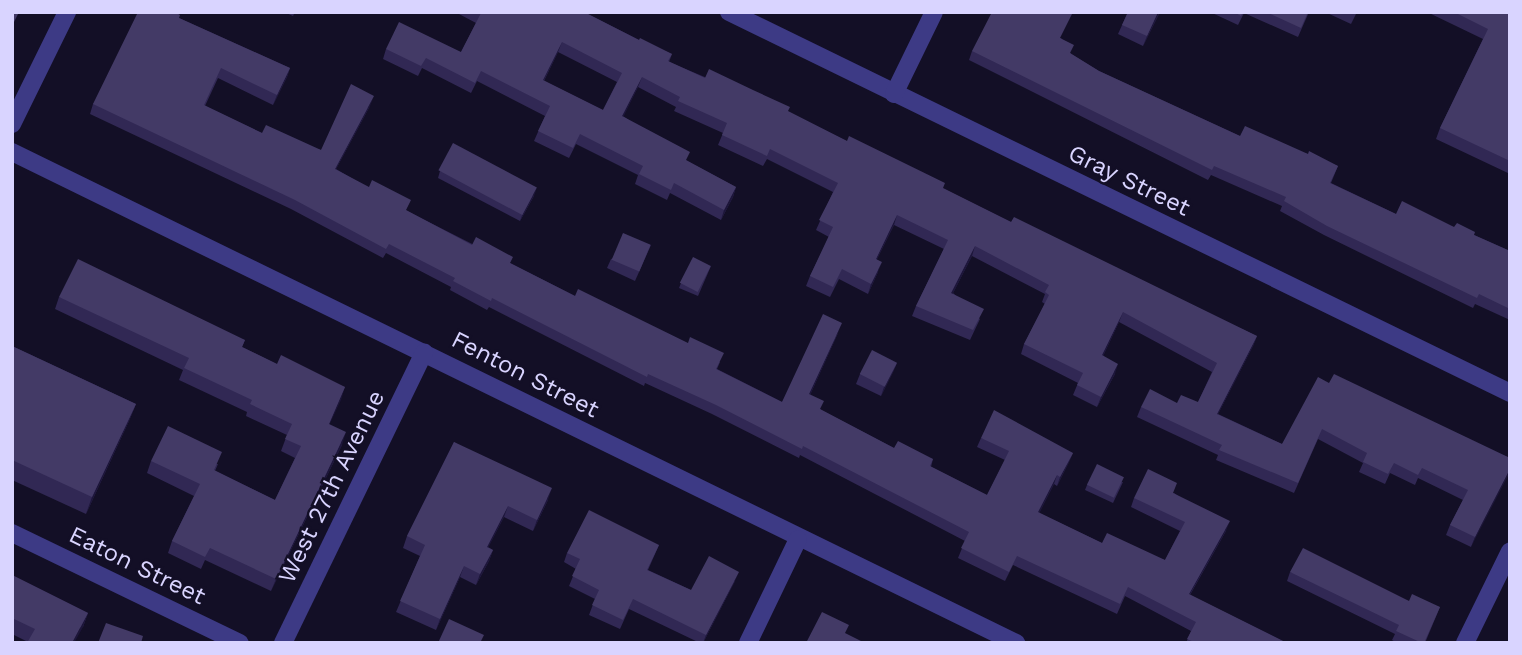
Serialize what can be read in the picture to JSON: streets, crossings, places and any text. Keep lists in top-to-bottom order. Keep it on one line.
{"streets":{"street":["Gray Street","Fenton Street","West 27th Avenue","Eaton Street"]},"crossings":[["Fenton Street","West 27th Avenue"]]}
